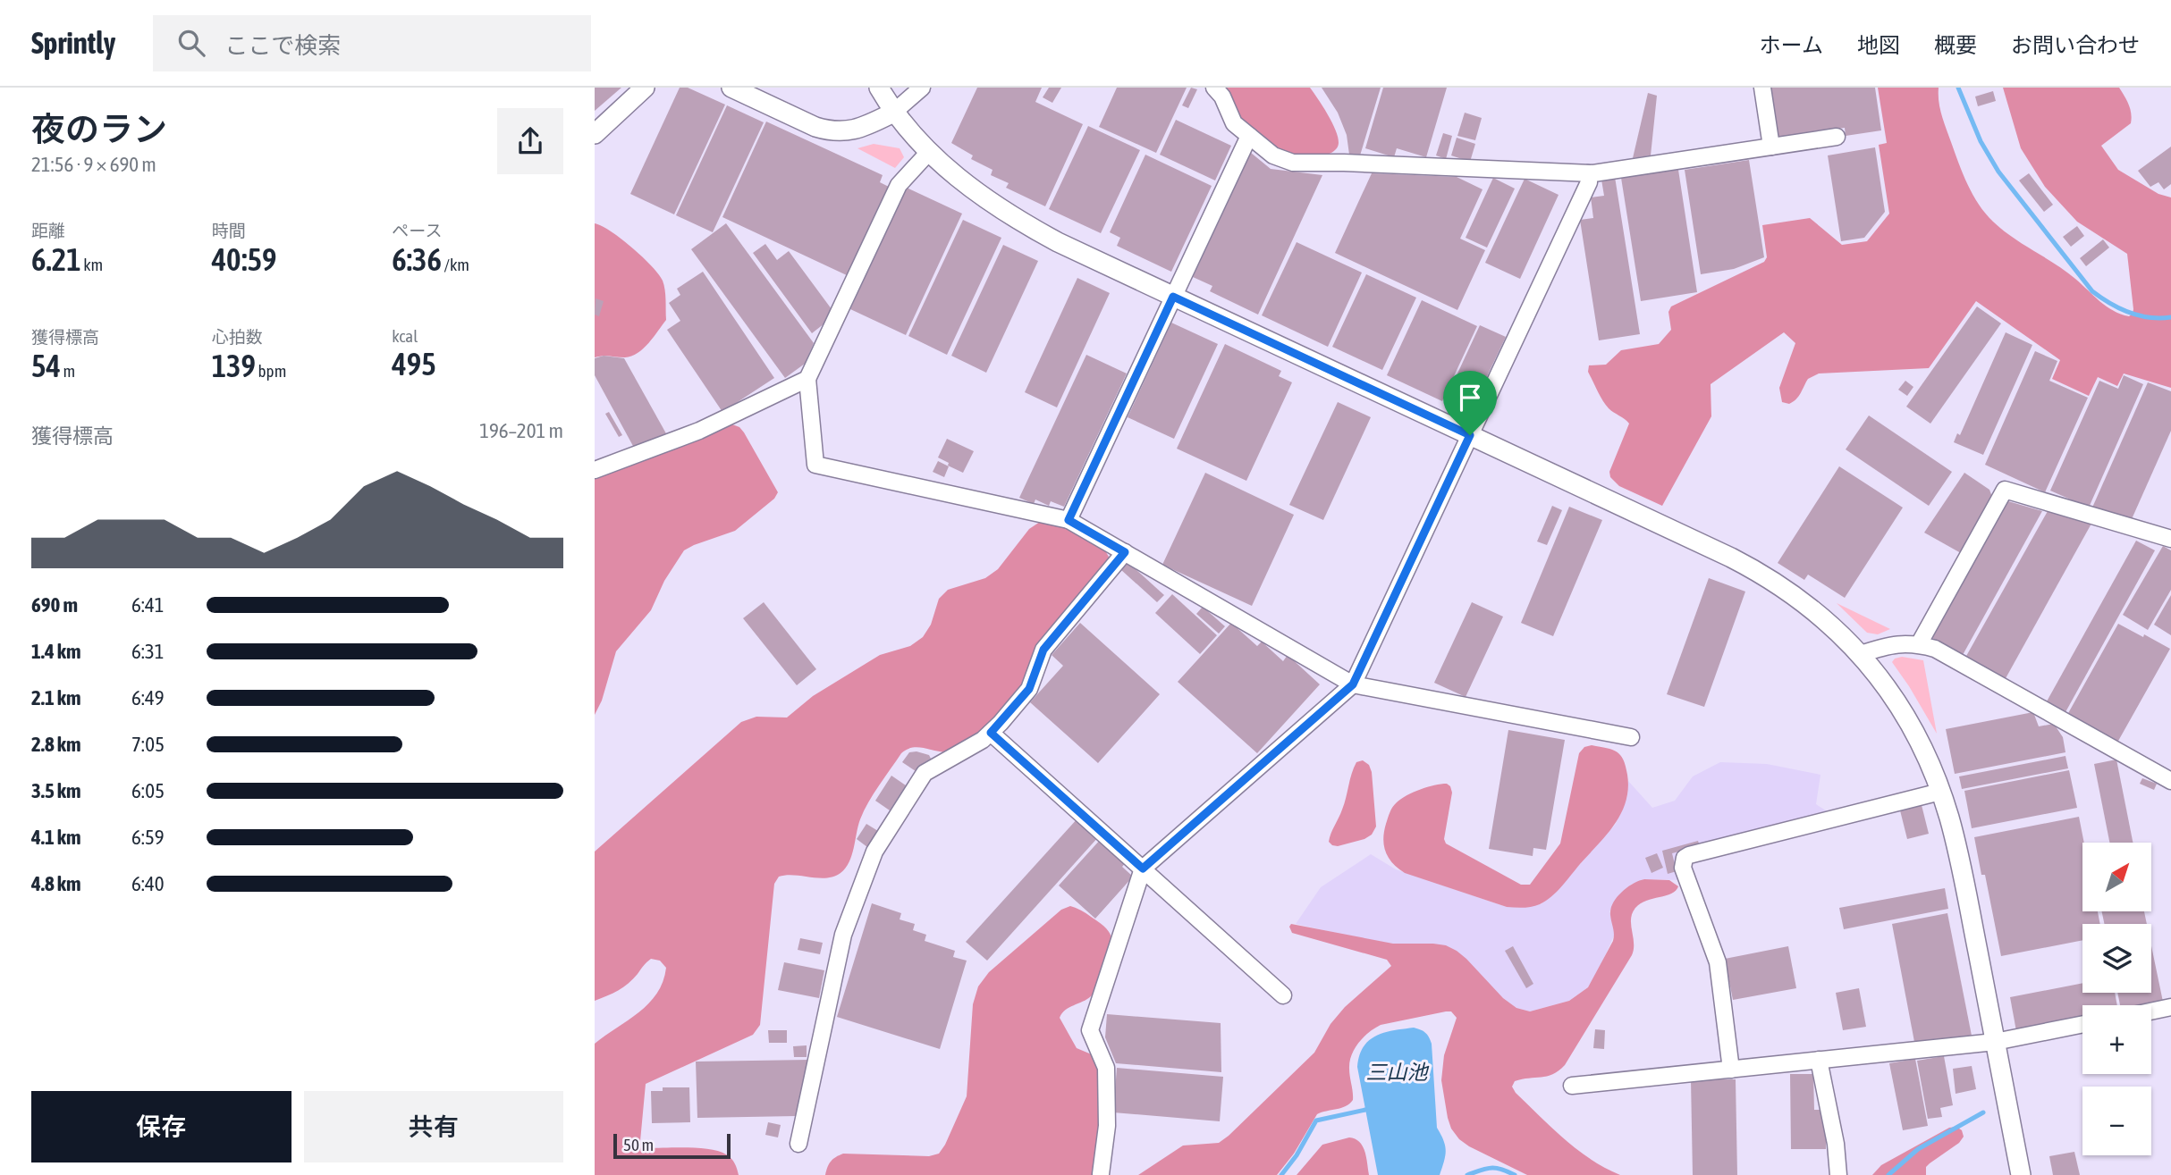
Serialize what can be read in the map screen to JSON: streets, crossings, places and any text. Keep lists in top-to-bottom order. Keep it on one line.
{"water":["三山池"],"scale_bar":"50 m","north":"top right","page":{"header":"Sprintly","search":"ここで検索","nav":["ホーム","地図","概要","お問い合わせ"],"heading":["夜のラン","21:56 · 9 × 690 m"],"stats":[["距離","6.21 km"],["時間","40:59"],["ペース","6:36 /km"],["獲得標高","54 m"],["心拍数","139 bpm"],["kcal","495"]],"chart":["獲得標高","196–201 m"],"list":[{"name":"690 m","note":"6:41"},{"name":"1.4 km","note":"6:31"},{"name":"2.1 km","note":"6:49"},{"name":"2.8 km","note":"7:05"},{"name":"3.5 km","note":"6:05"},{"name":"4.1 km","note":"6:59"},{"name":"4.8 km","note":"6:40"}],"map_buttons":["+","−"],"buttons":["保存","共有"],"scale":"50 m"}}
